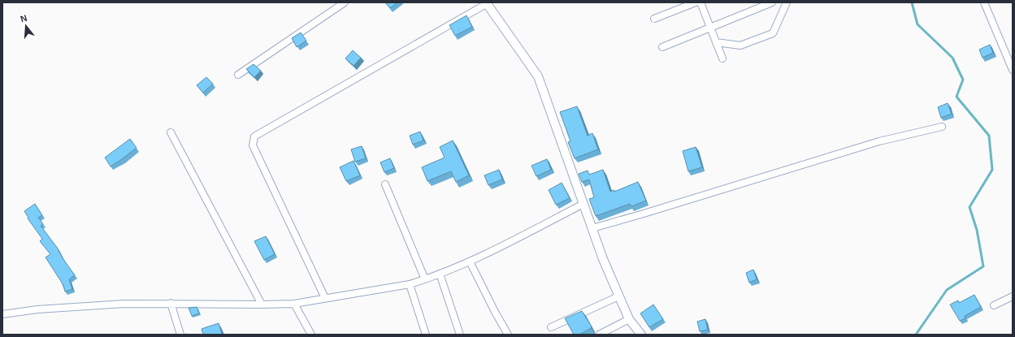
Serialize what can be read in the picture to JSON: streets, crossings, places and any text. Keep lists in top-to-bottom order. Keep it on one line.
{"north":"top"}
